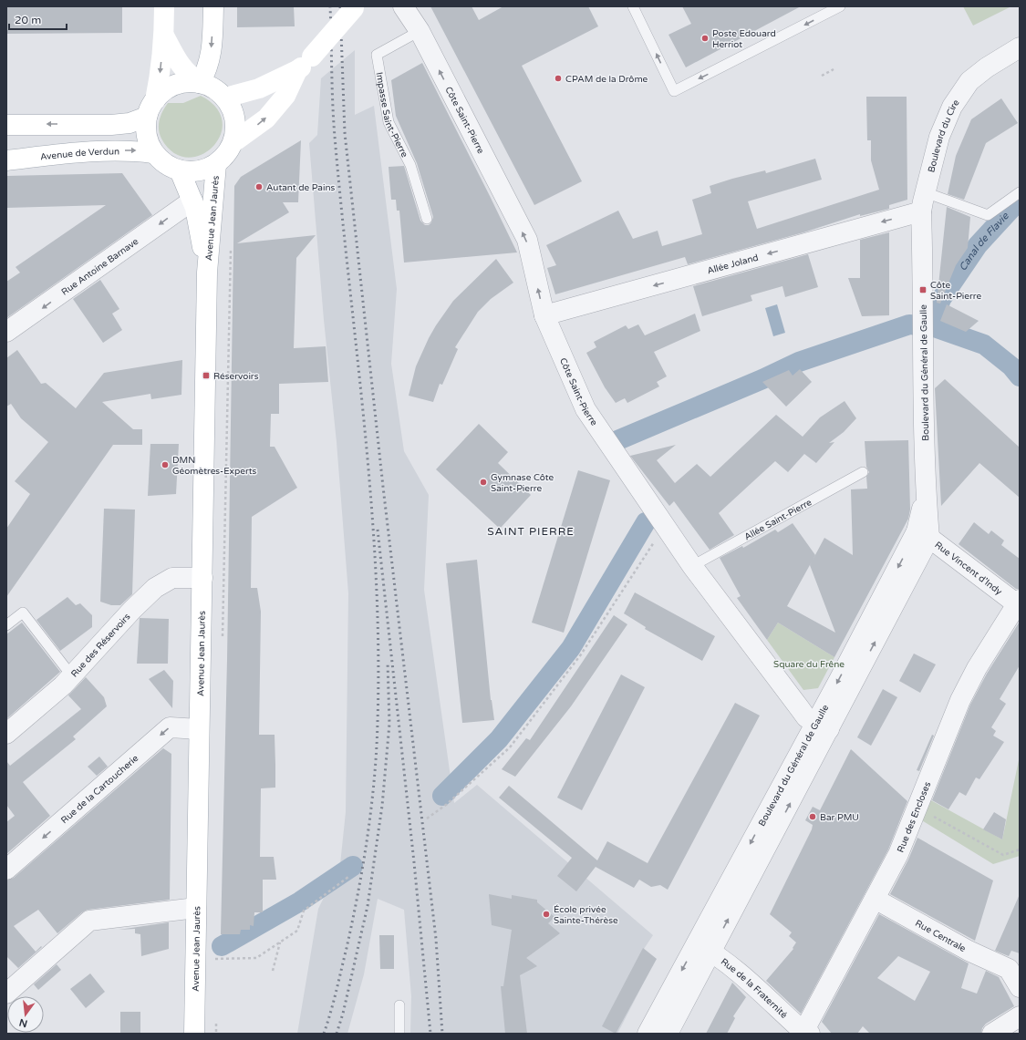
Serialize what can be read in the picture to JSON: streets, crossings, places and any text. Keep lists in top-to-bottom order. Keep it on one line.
{"streets":{"main road":["Avenue de Verdun","Avenue Jean Jaurès"],"street":["Côte Saint-Pierre","Boulevard du Cire","Allée Joland","Rue Antoine Barnave","Boulevard du Général de Gaulle","Rue Vincent d'Indy","Rue des Réservoirs","Rue de la Cartoucherie","Rue des Encloses","Rue Centrale","Rue de la Fraternité"],"lane":["Impasse Saint-Pierre","Allée Saint-Pierre"]},"crossings":[["Impasse Saint-Pierre","Côte Saint-Pierre"],["Côte Saint-Pierre","Allée Joland"],["Côte Saint-Pierre","Boulevard du Général de Gaulle"],["Côte Saint-Pierre","Allée Saint-Pierre"],["Boulevard du Cire","Allée Joland"],["Boulevard du Cire","Boulevard du Général de Gaulle"],["Avenue de Verdun","Avenue Jean Jaurès"],["Avenue Jean Jaurès","Rue Antoine Barnave"],["Avenue Jean Jaurès","Rue des Réservoirs"],["Avenue Jean Jaurès","Rue de la Cartoucherie"],["Boulevard du Général de Gaulle","Rue Vincent d'Indy"],["Boulevard du Général de Gaulle","Rue de la Fraternité"],["Rue Vincent d'Indy","Rue des Encloses"],["Rue des Encloses","Rue Centrale"],["Rue des Encloses","Rue de la Fraternité"]],"one_way":["Côte Saint-Pierre","Allée Joland","Rue Antoine Barnave"],"districts":["SAINT PIERRE"],"water":["Canal de Flavie"],"parks":["Square du Frêne"],"places":{"other":["Poste Edouard Herriot","CPAM de la Drôme","Autant de Pains","DMN Géomètres-Experts","Gymnase Côte Saint-Pierre","Bar PMU","École privée Sainte-Thérèse"],"transit":["Côte Saint-Pierre","Réservoirs"]},"scale_bar":"20 m","north":"bottom"}
